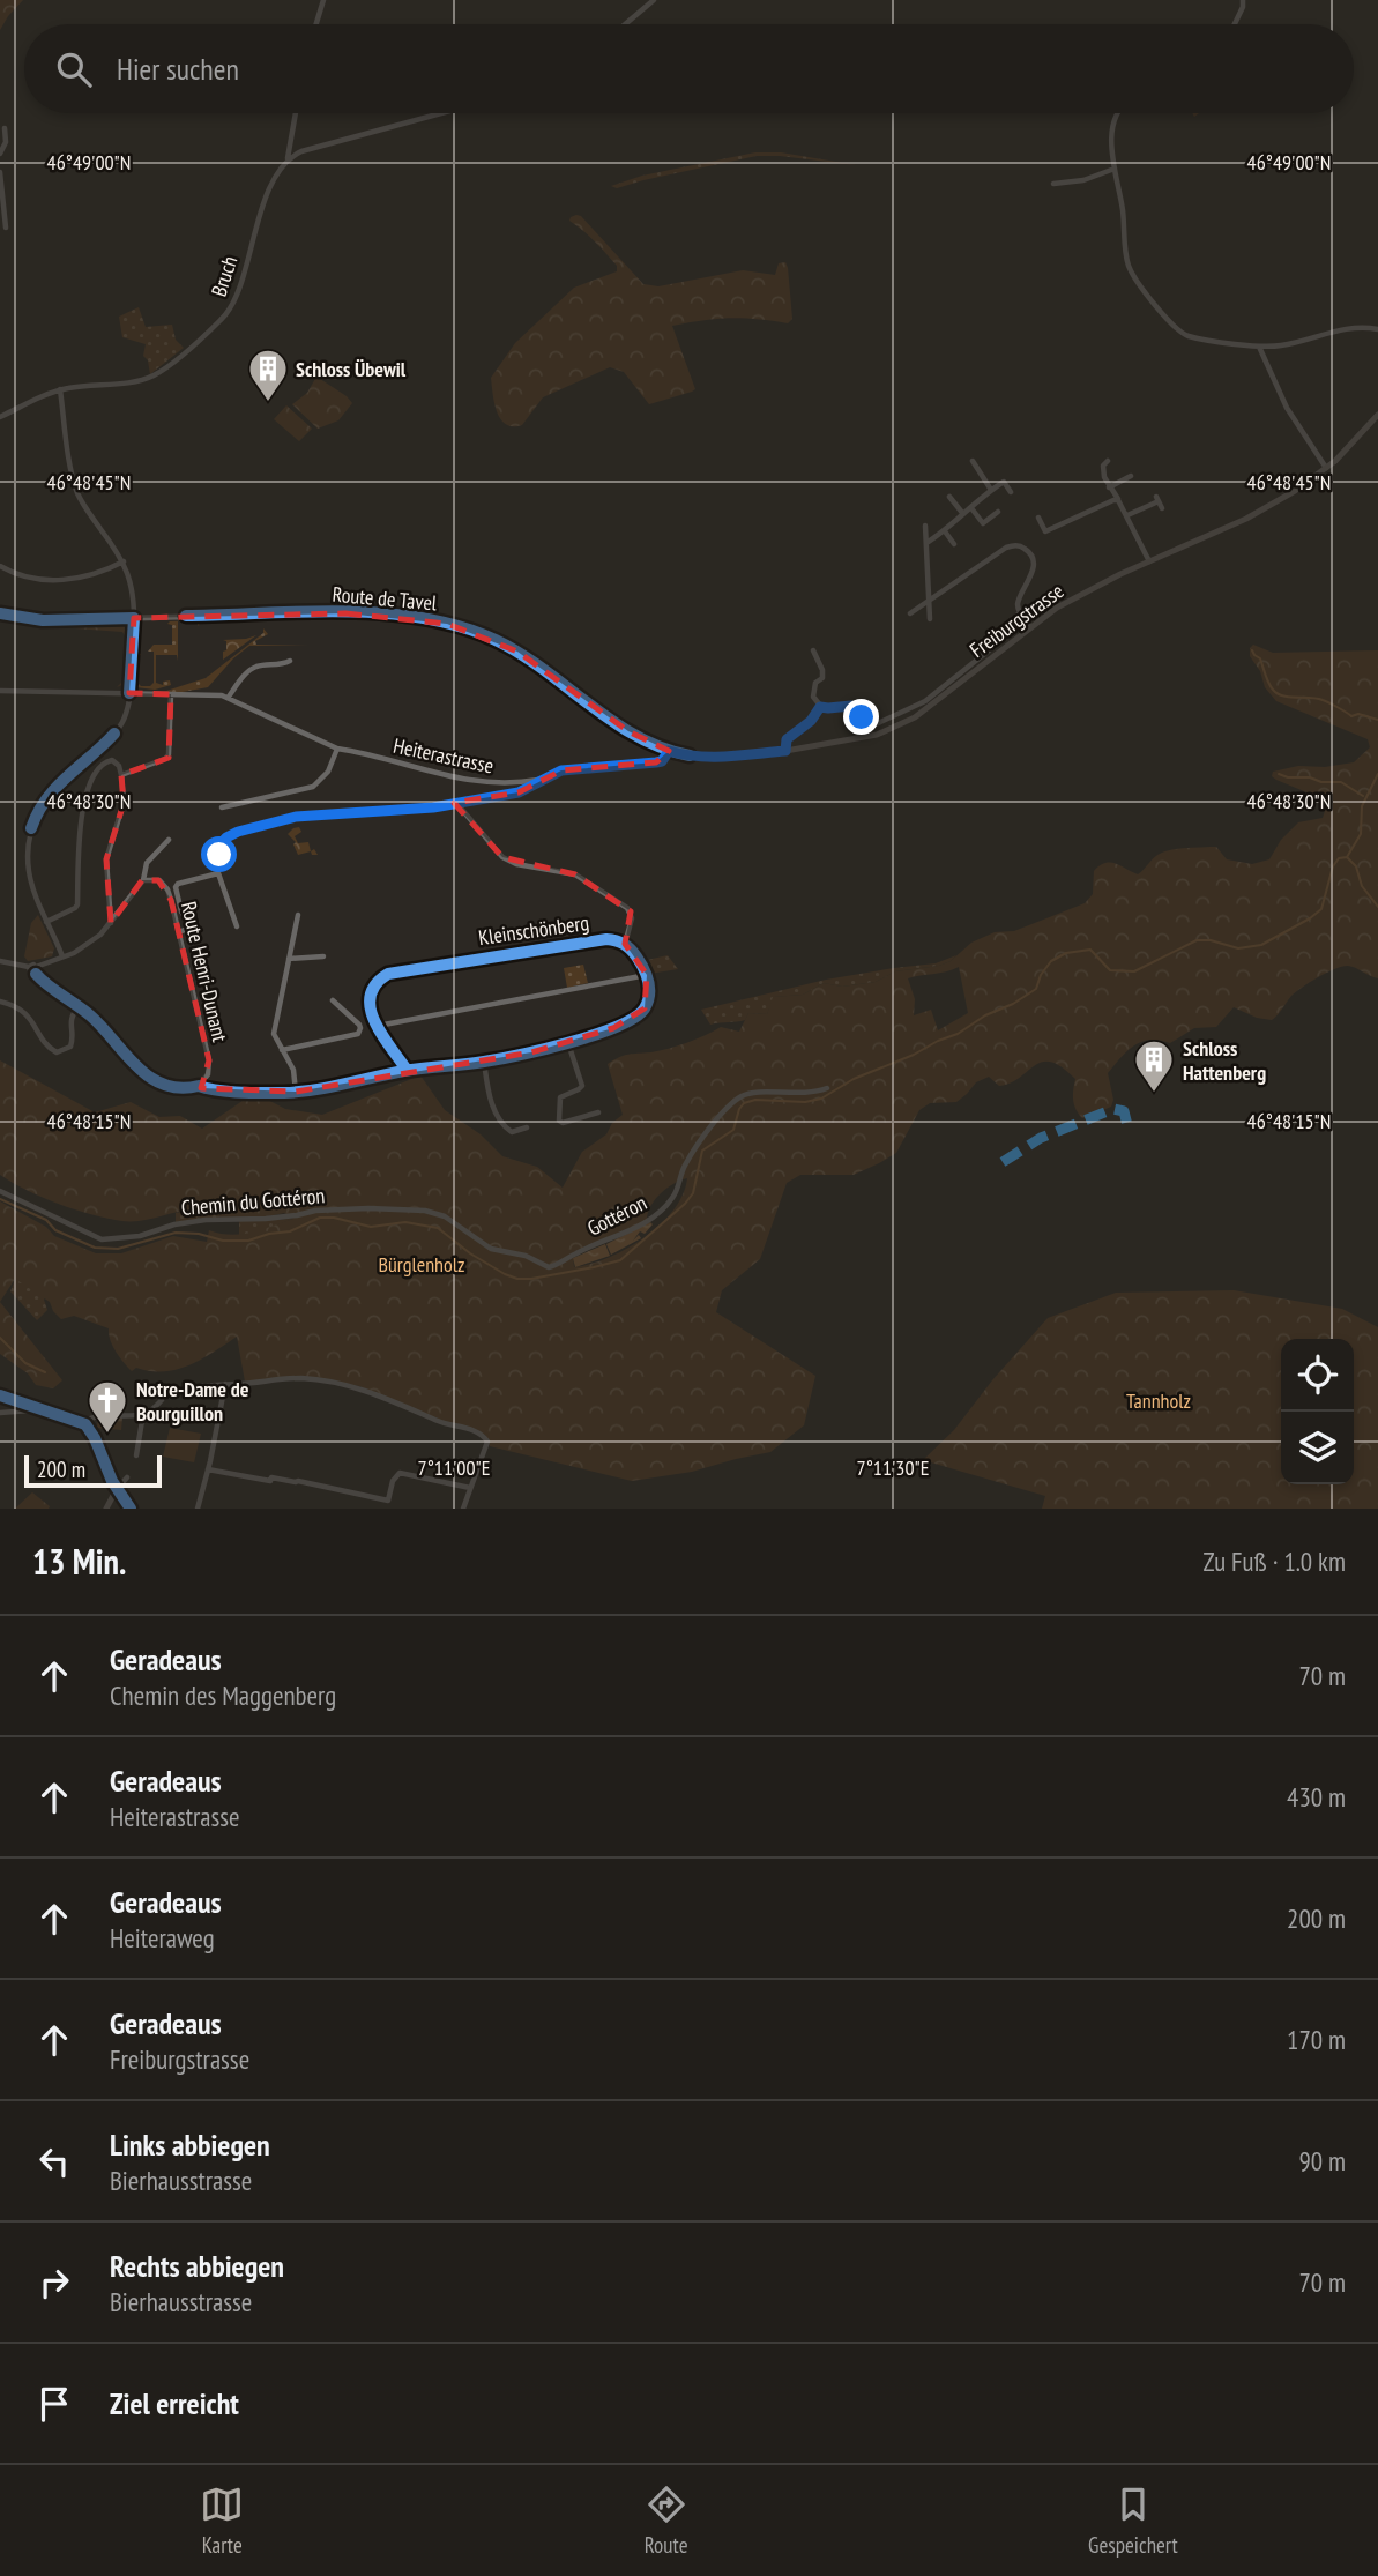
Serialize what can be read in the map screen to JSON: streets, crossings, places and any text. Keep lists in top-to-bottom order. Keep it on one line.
{"streets":{"main road":["Route de Tavel","Freiburgstrasse"],"street":["Bruch","Heiterastrasse","Kleinschönberg","Route Henri-Dunant","Chemin du Gottéron","Gottéron"]},"crossings":[["Route de Tavel","Freiburgstrasse"],["Chemin du Gottéron","Gottéron"]],"parks":["Bürglenholz","Tannholz"],"places":{"building":["Schloss Übewil","Schloss Hattenberg"],"church":["Notre-Dame de Bourguillon"]},"scale_bar":"200 m","page":{"search":"Hier suchen","scale":"200 m","heading":["13 Min.","Zu Fuß · 1.0 km"],"list":[["Geradeaus","Chemin des Maggenberg","70 m"],["Geradeaus","Heiterastrasse","430 m"],["Geradeaus","Heiteraweg","200 m"],["Geradeaus","Freiburgstrasse","170 m"],["Links abbiegen","Bierhausstrasse","90 m"],["Rechts abbiegen","Bierhausstrasse","70 m"],"Ziel erreicht"],"nav":["Karte","Route","Gespeichert"]},"coordinates":["46°49'00\"N","46°48'45\"N","46°48'30\"N","46°48'15\"N","7°11'00\"E","7°11'30\"E"]}
